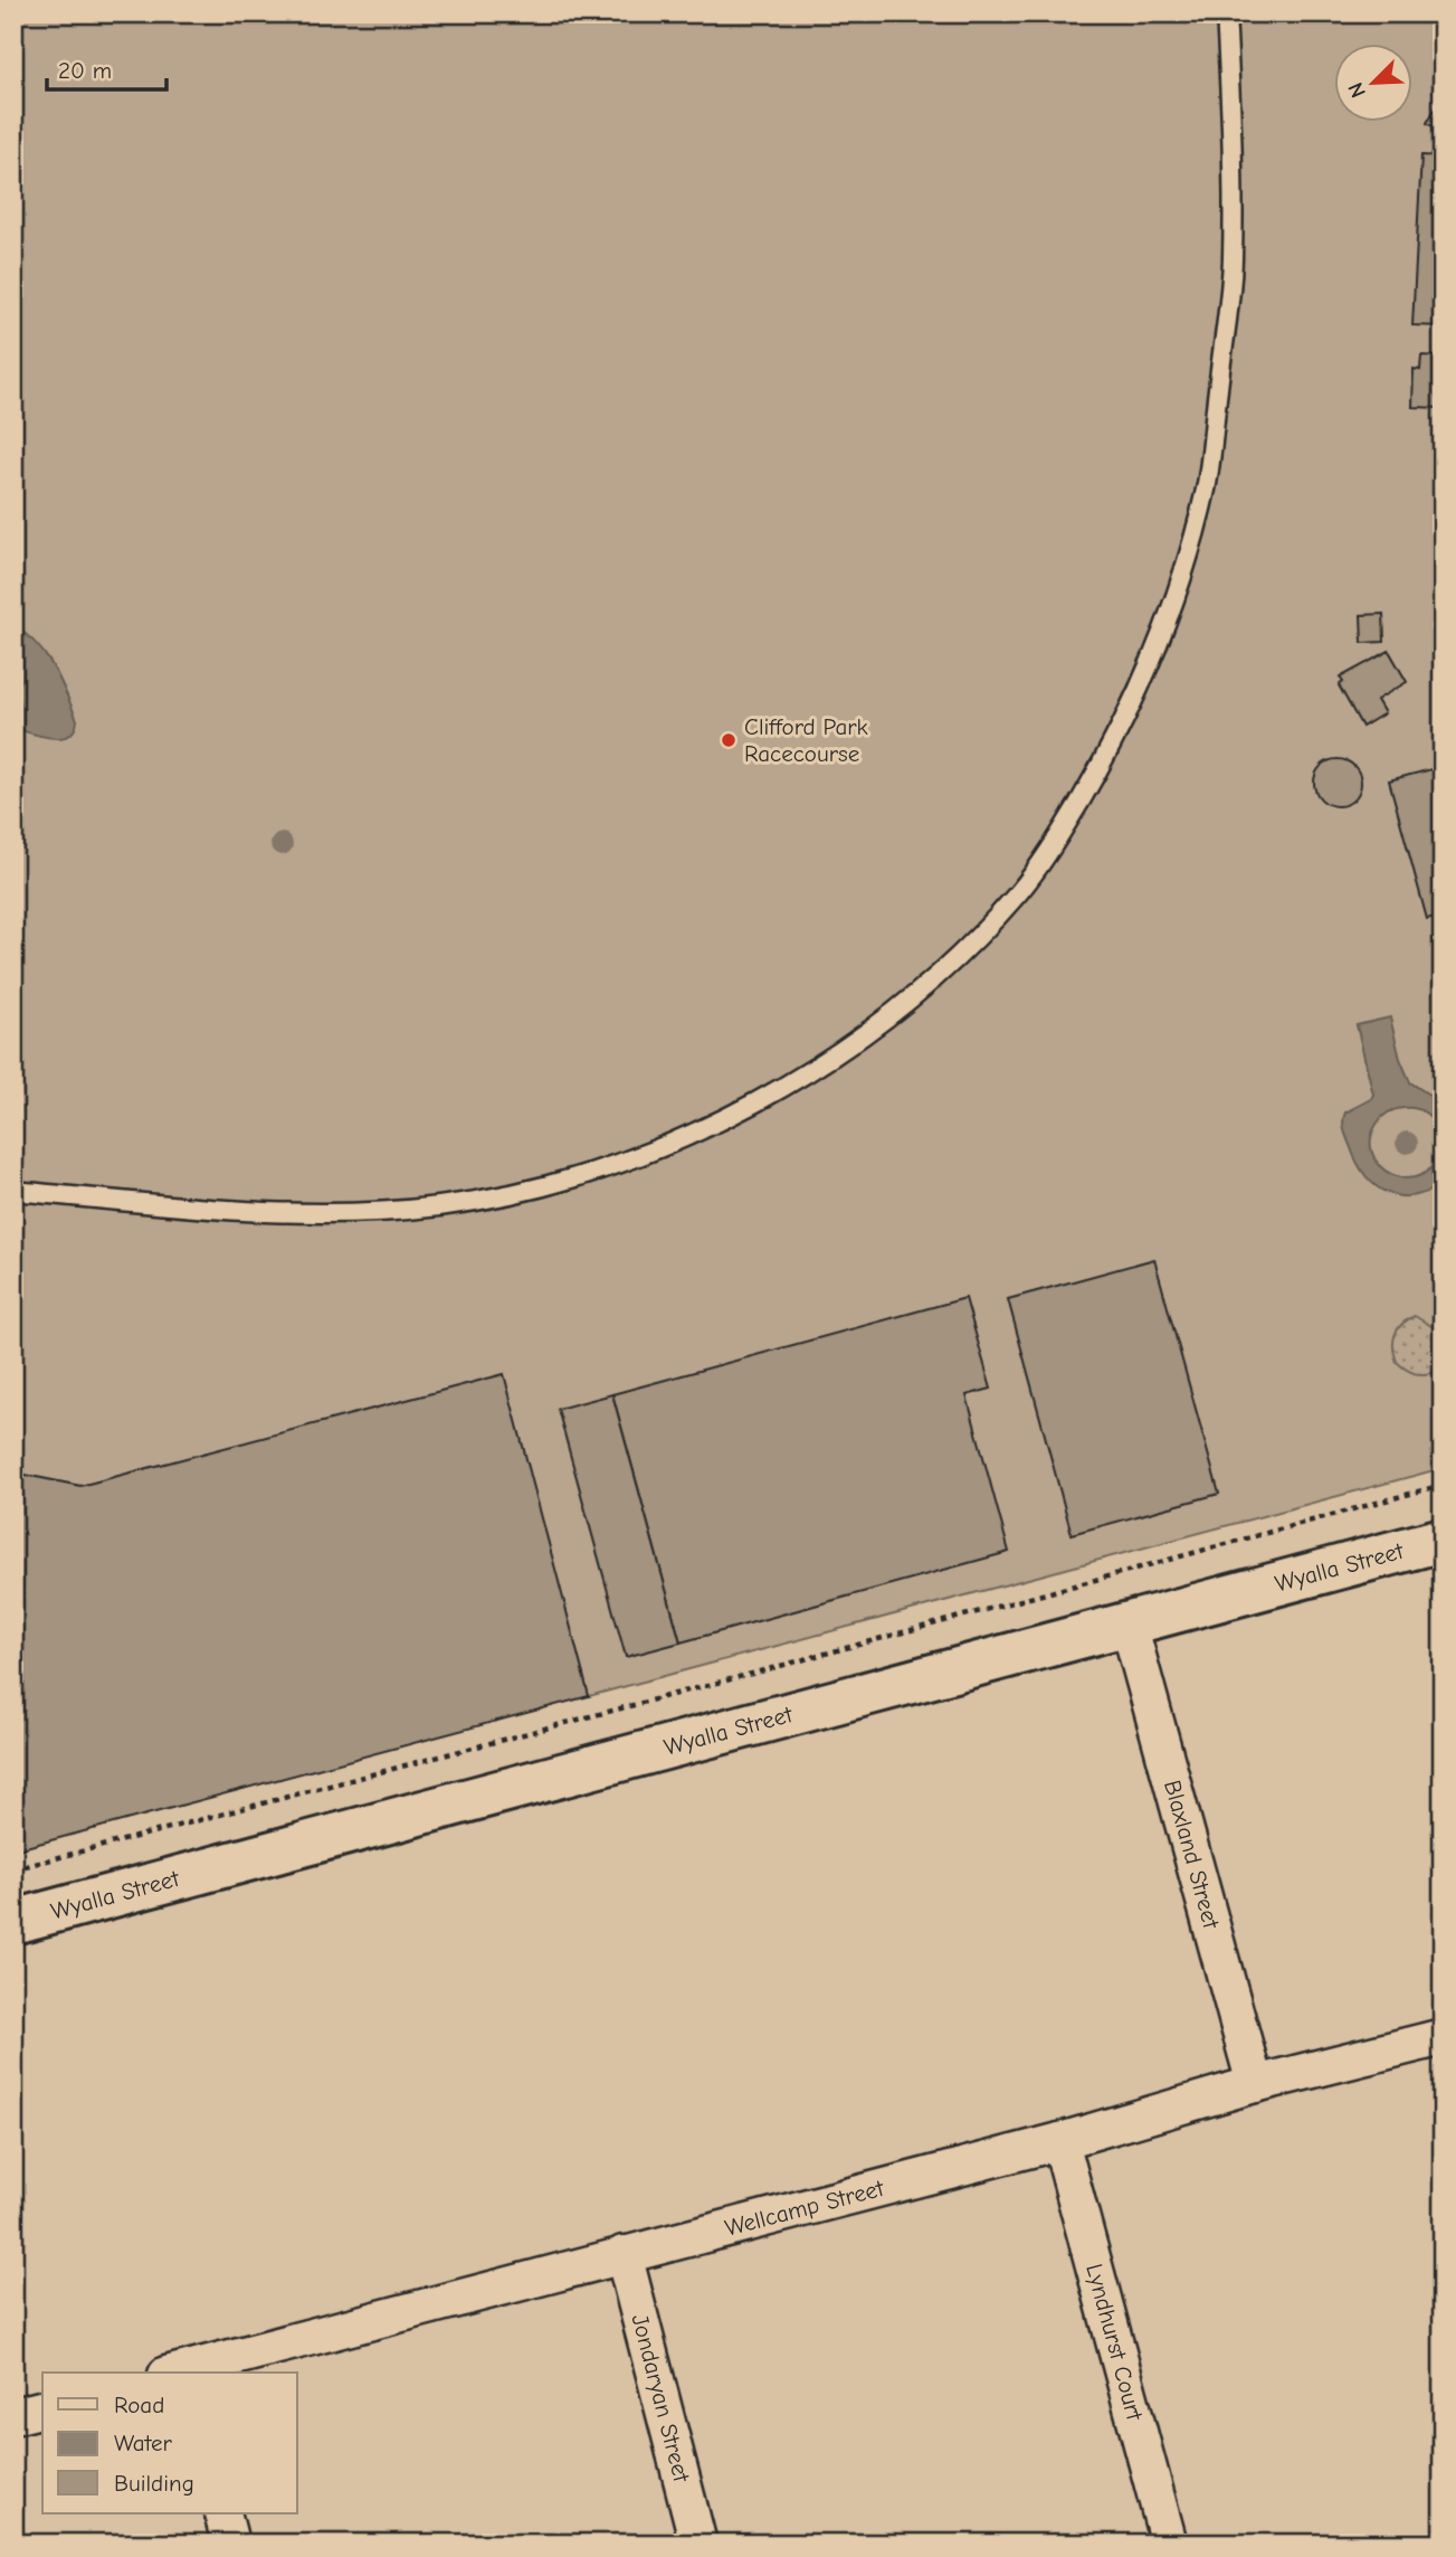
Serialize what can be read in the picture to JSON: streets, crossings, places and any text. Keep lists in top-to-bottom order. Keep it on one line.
{"streets":{"street":["Wyalla Street","Blaxland Street","Wellcamp Street","Lyndhurst Court","Jondaryan Street"]},"crossings":[["Wyalla Street","Blaxland Street"],["Blaxland Street","Wellcamp Street"],["Wellcamp Street","Lyndhurst Court"],["Wellcamp Street","Jondaryan Street"]],"places":["Clifford Park Racecourse"],"legend":["Road","Water","Building"],"scale_bar":"20 m","north":"bottom left"}
